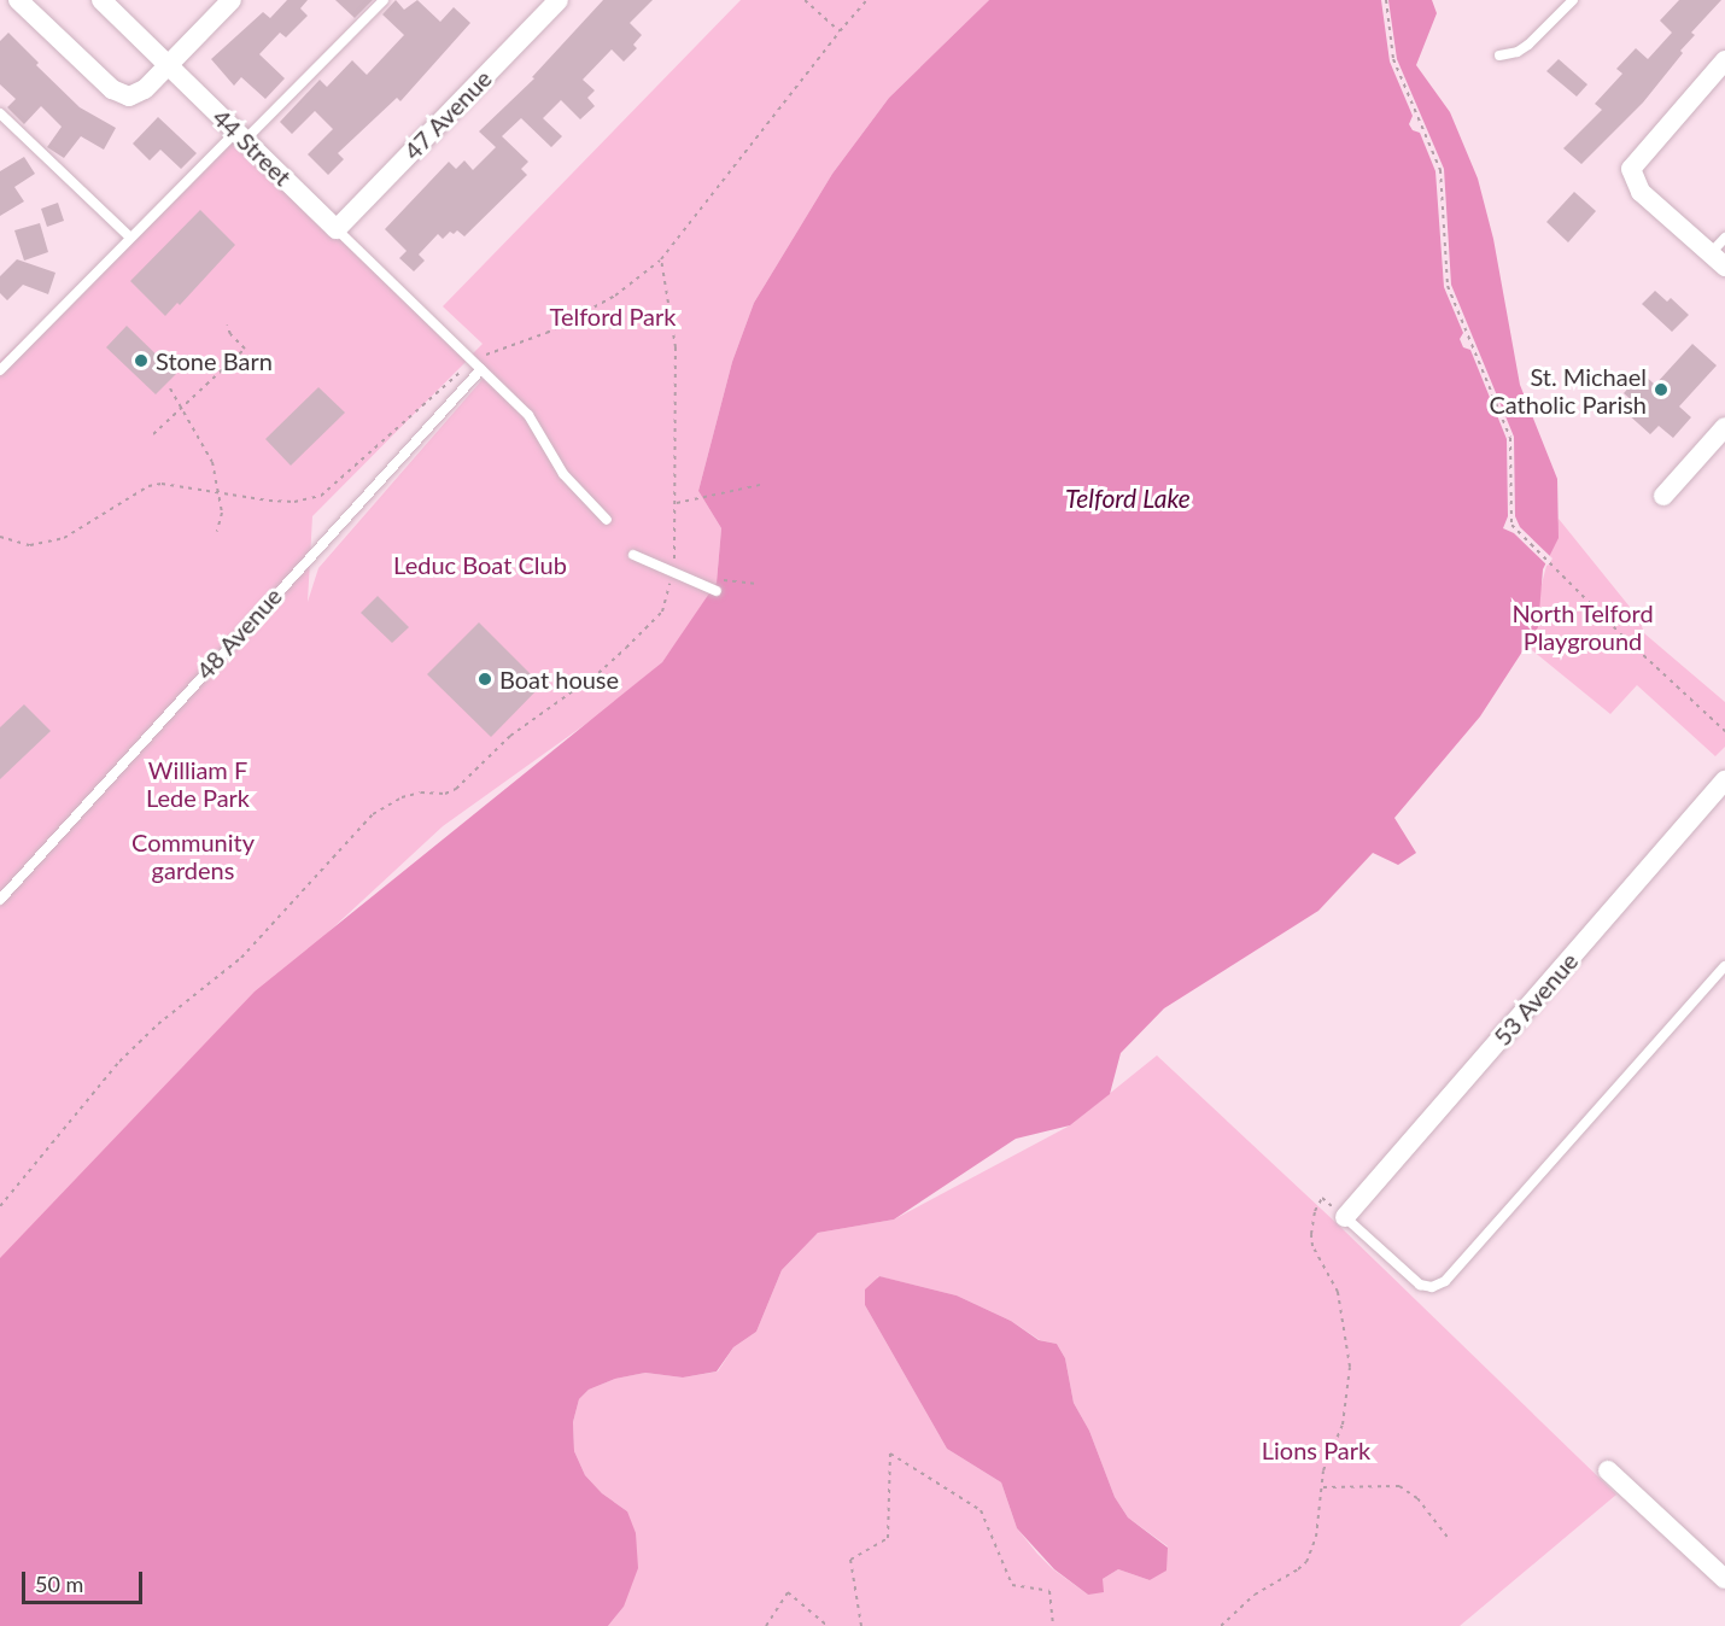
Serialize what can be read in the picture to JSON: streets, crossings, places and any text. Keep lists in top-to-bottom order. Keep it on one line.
{"streets":{"street":["47 Avenue","44 Street","53 Avenue"],"lane":["48 Avenue"]},"crossings":[["47 Avenue","44 Street"]],"water":["Telford Lake"],"parks":["Telford Park","Leduc Boat Club","North Telford Playground","William F Lede Park","Community gardens","Lions Park"],"places":["Stone Barn","St. Michael Catholic Parish","Boat house"],"scale_bar":"50 m"}
